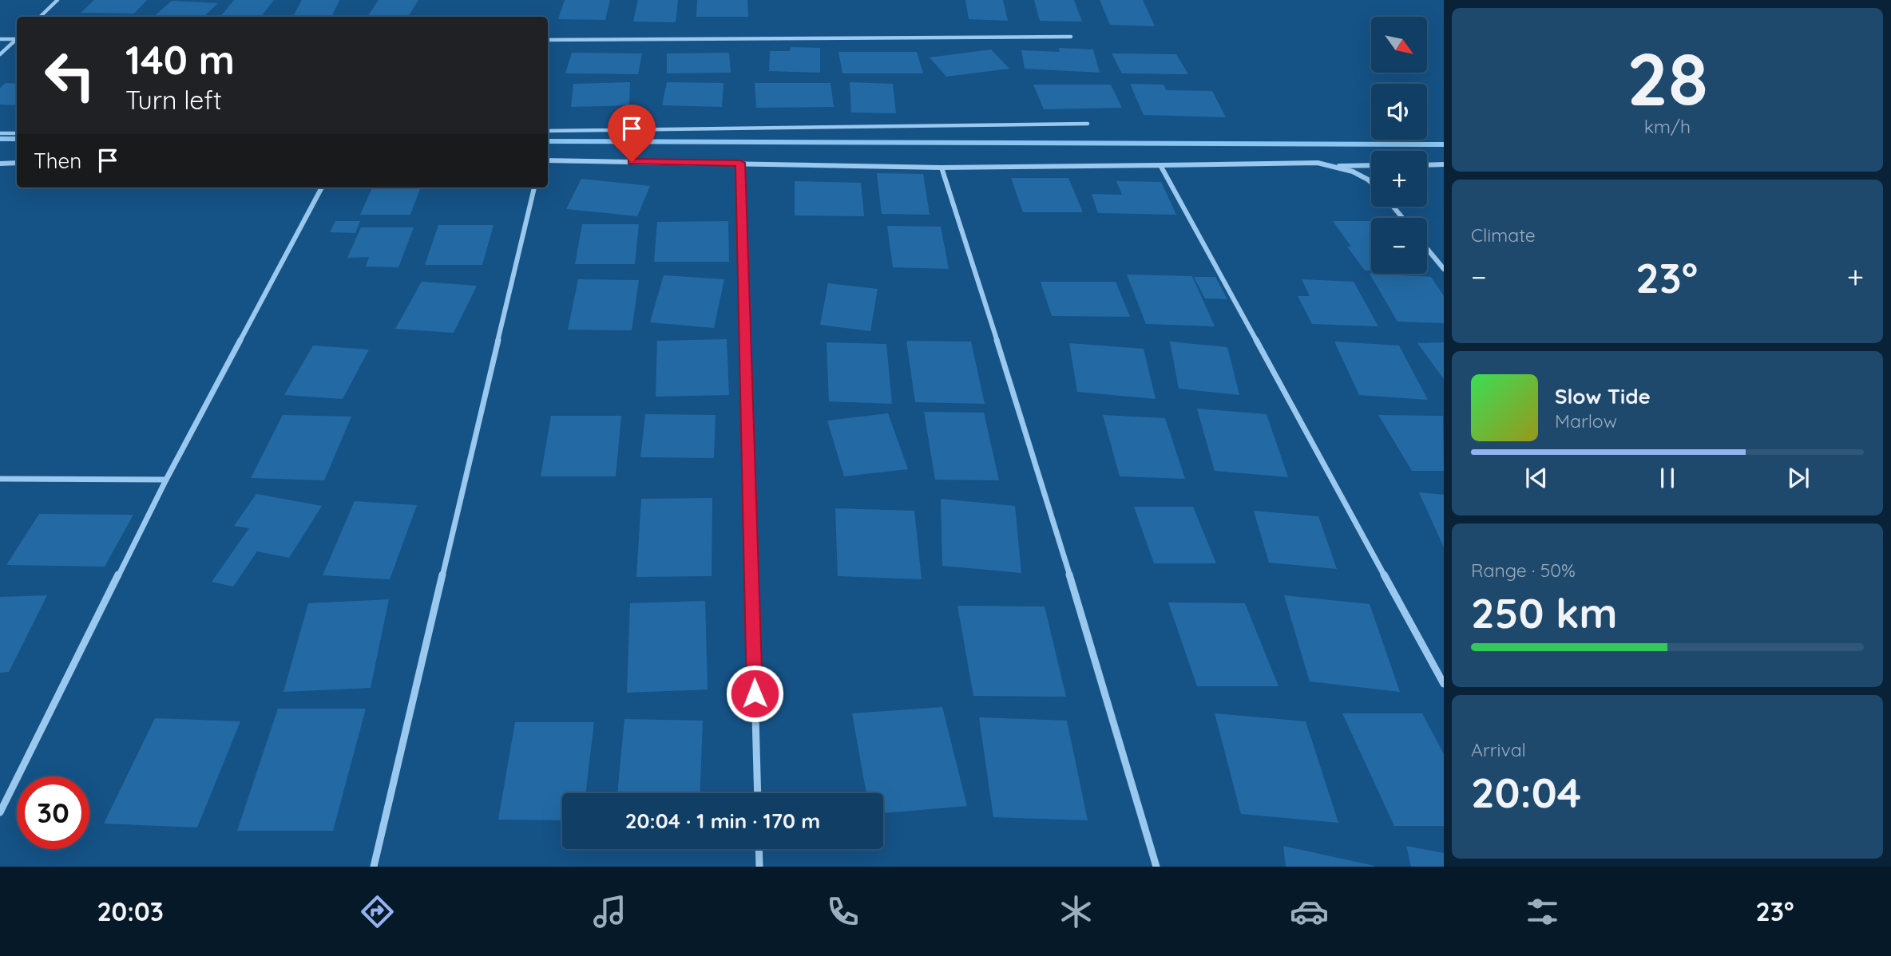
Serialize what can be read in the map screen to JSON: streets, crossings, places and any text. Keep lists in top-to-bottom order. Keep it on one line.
{"north":"bottom right","page":{"tile":[["28","km/h"],"Climate",["Range · 50%","250 km"],["Arrival","20:04"]],"map_buttons":["+","−"],"turn":["140 m","Turn left"],"then":"Then","heat":["−","23°","+"],"song":["Slow Tide","Marlow"],"limit":"30","trip":"20:04 · 1 min · 170 m","tabs":["20:03","23°"]}}
